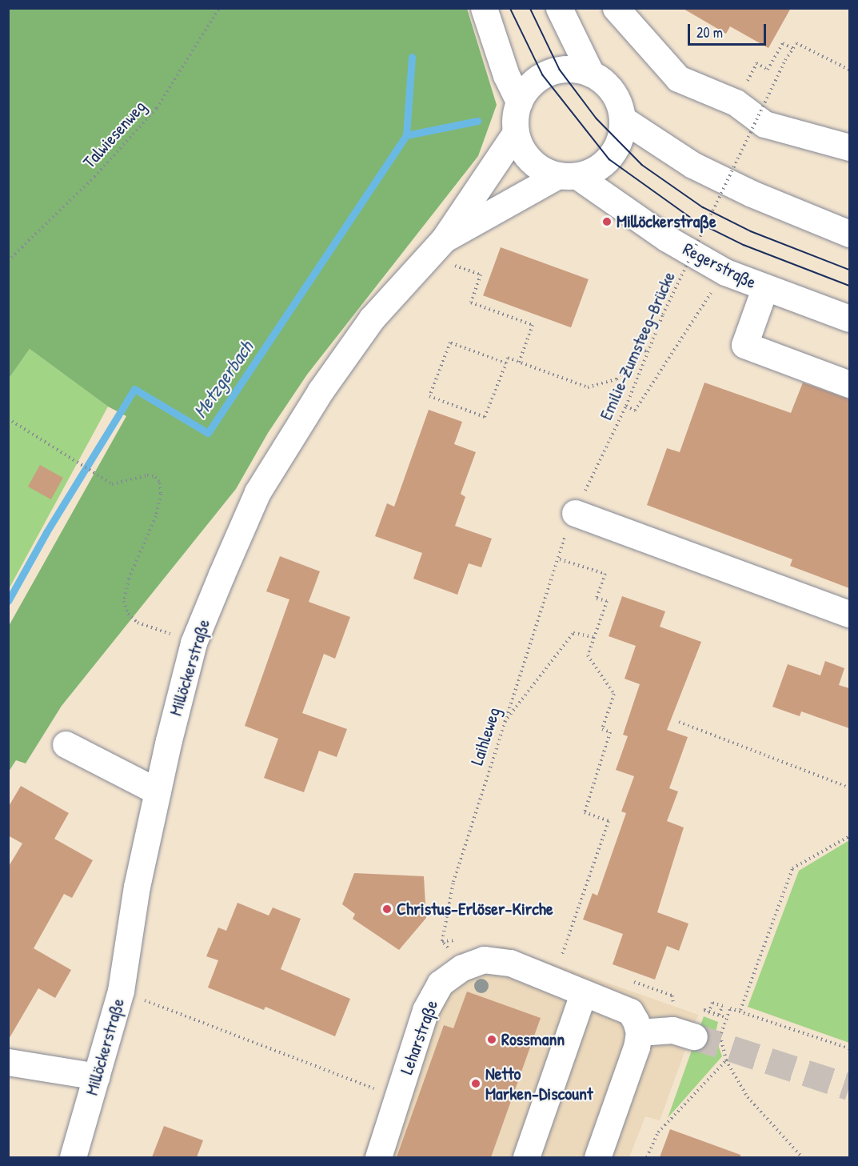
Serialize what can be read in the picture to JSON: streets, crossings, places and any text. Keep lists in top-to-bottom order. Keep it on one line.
{"streets":{"street":["Regerstraße","Millöckerstraße","Leharstraße"],"path":["Talwiesenweg","Emilie-Zumsteeg-Brücke","Laihleweg"]},"crossings":[["Regerstraße","Millöckerstraße"],["Emilie-Zumsteeg-Brücke","Laihleweg"],["Laihleweg","Leharstraße"]],"water":["Metzgerbach"],"places":["Millöckerstraße","Christus-Erlöser-Kirche","Rossmann","Netto Marken-Discount"],"scale_bar":"20 m"}
